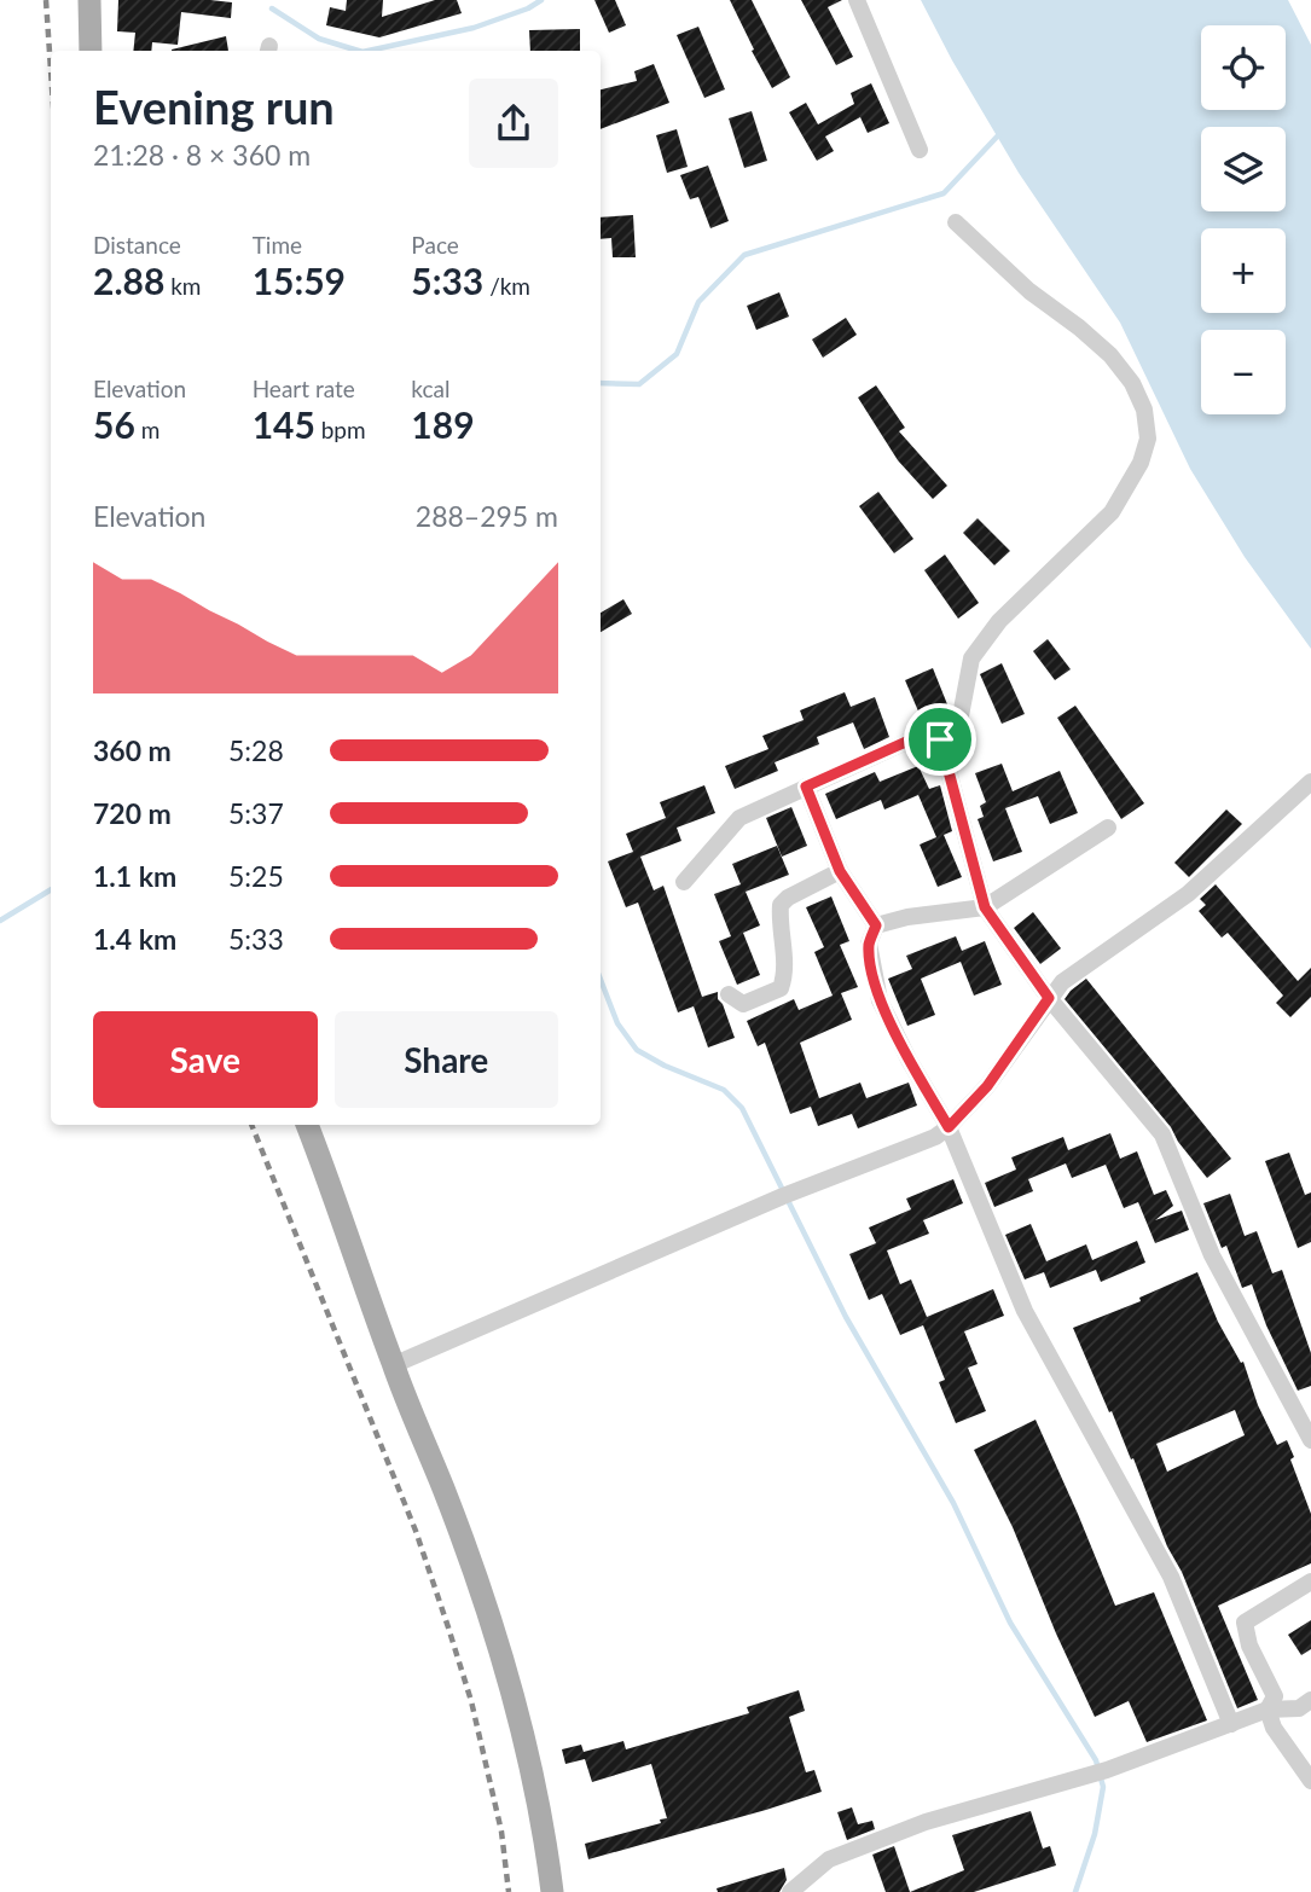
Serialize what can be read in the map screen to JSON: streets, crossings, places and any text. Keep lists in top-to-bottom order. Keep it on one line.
{"page":{"map_buttons":["+","−"],"heading":["Evening run","21:28 · 8 × 360 m"],"stats":[["Distance","2.88 km"],["Time","15:59"],["Pace","5:33 /km"],["Elevation","56 m"],["Heart rate","145 bpm"],["kcal","189"]],"chart":["Elevation","288–295 m"],"list":[{"name":"360 m","note":"5:28"},{"name":"720 m","note":"5:37"},{"name":"1.1 km","note":"5:25"},{"name":"1.4 km","note":"5:33"}],"buttons":["Save","Share"]}}
